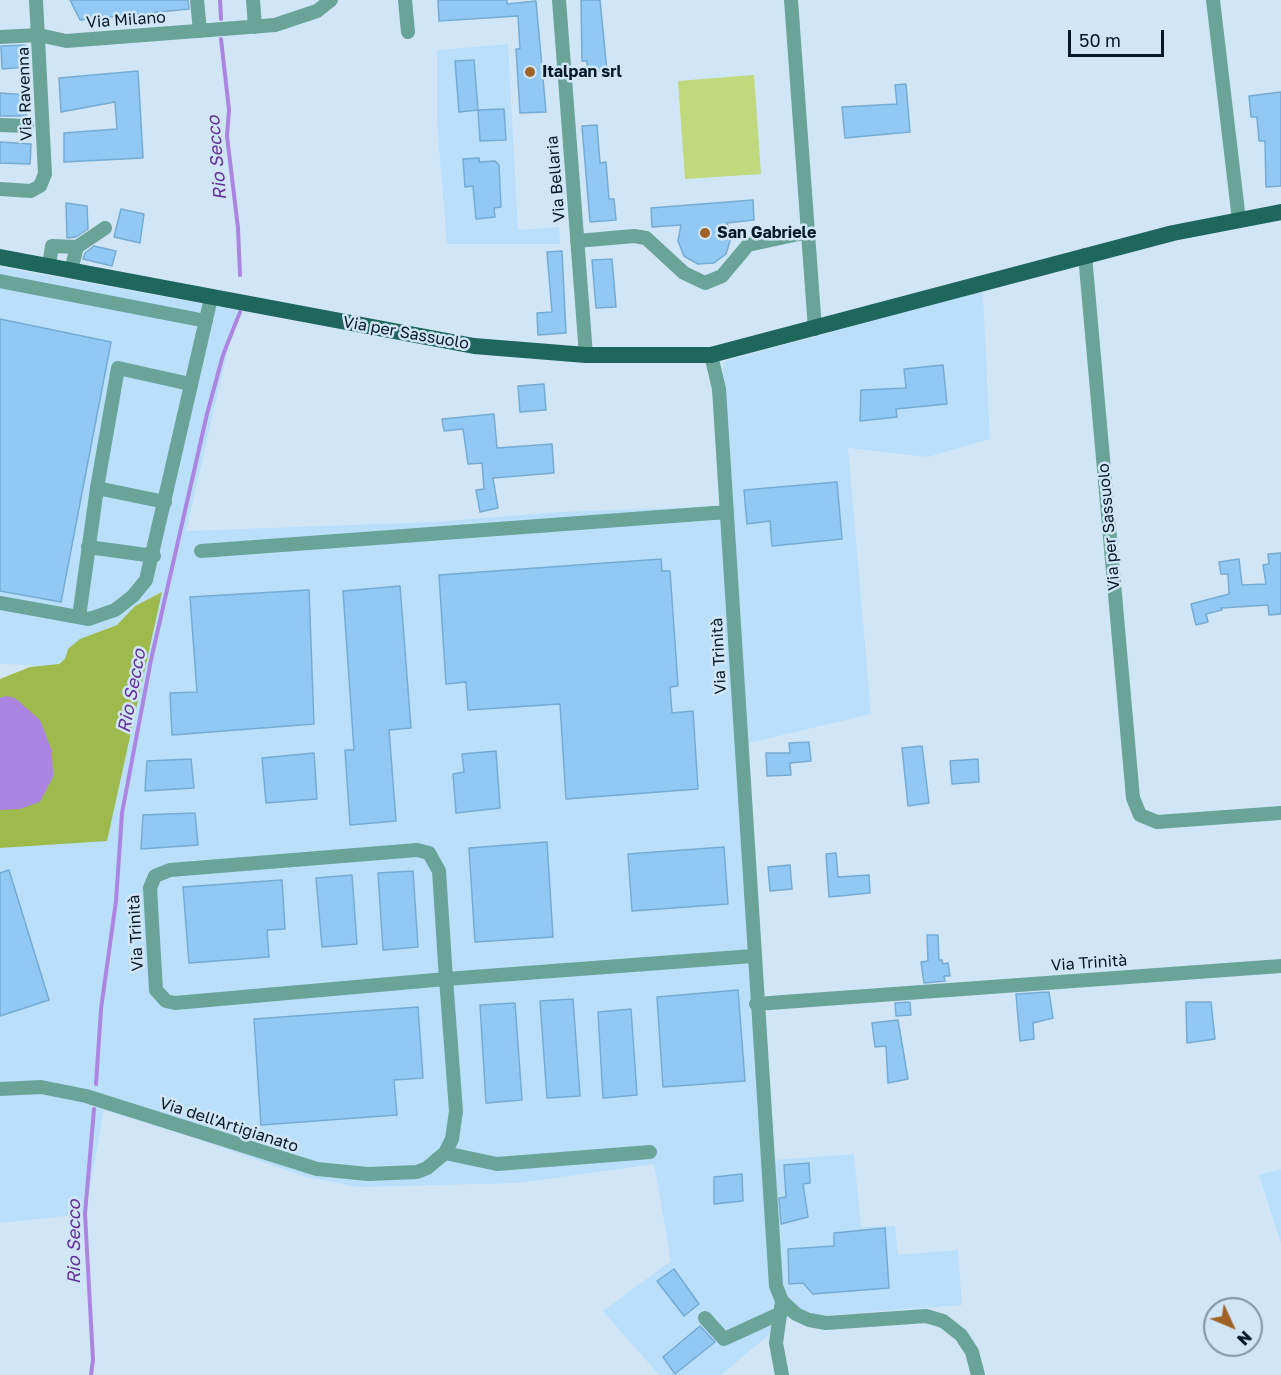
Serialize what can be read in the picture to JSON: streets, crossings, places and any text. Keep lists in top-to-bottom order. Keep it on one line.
{"streets":{"main road":["Via per Sassuolo"],"street":["Via Milano","Via Ravenna","Via Bellaria","Via Trinità","Via dell'Artigianato"]},"crossings":[["Via Milano","Via Ravenna"],["Via Bellaria","Via per Sassuolo"],["Via per Sassuolo","Via Trinità"],["Via Trinità","Via dell'Artigianato"]],"water":["Rio Secco"],"places":["Italpan srl","San Gabriele"],"scale_bar":"50 m","north":"bottom right"}
